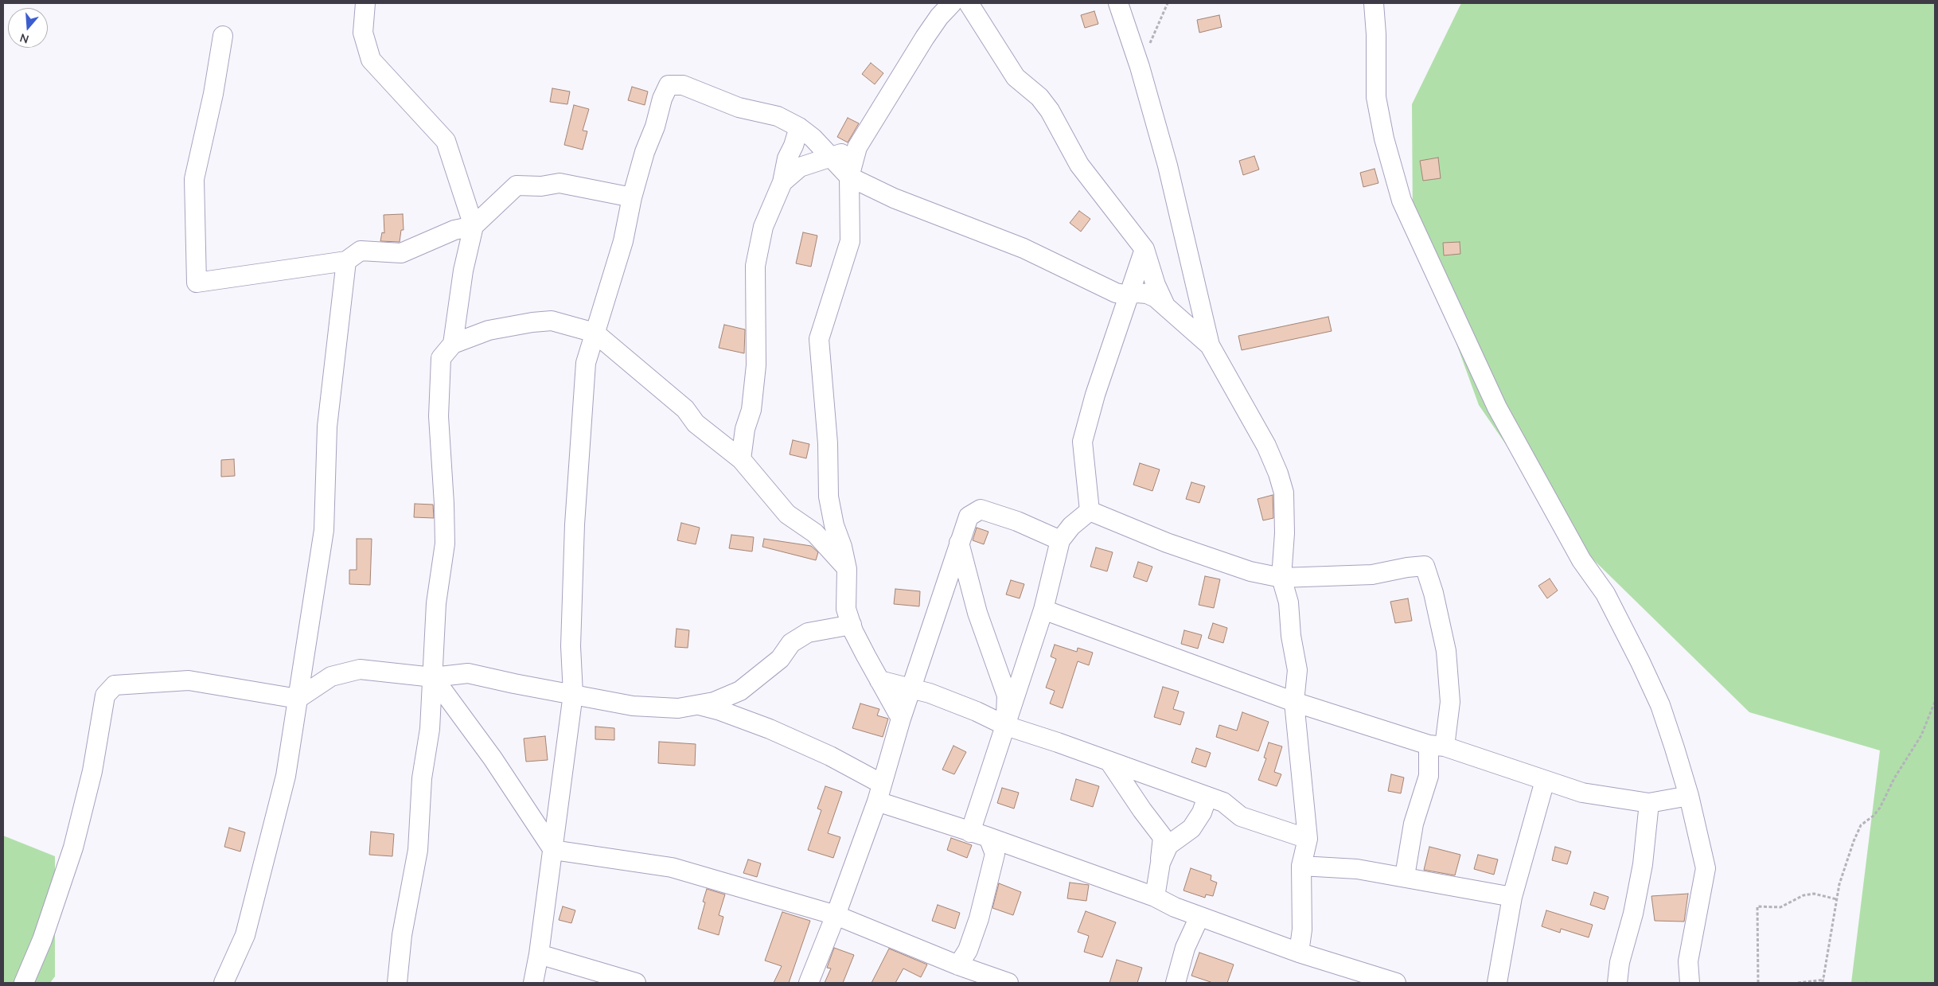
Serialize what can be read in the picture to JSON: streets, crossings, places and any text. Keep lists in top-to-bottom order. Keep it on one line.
{"north":"bottom"}
